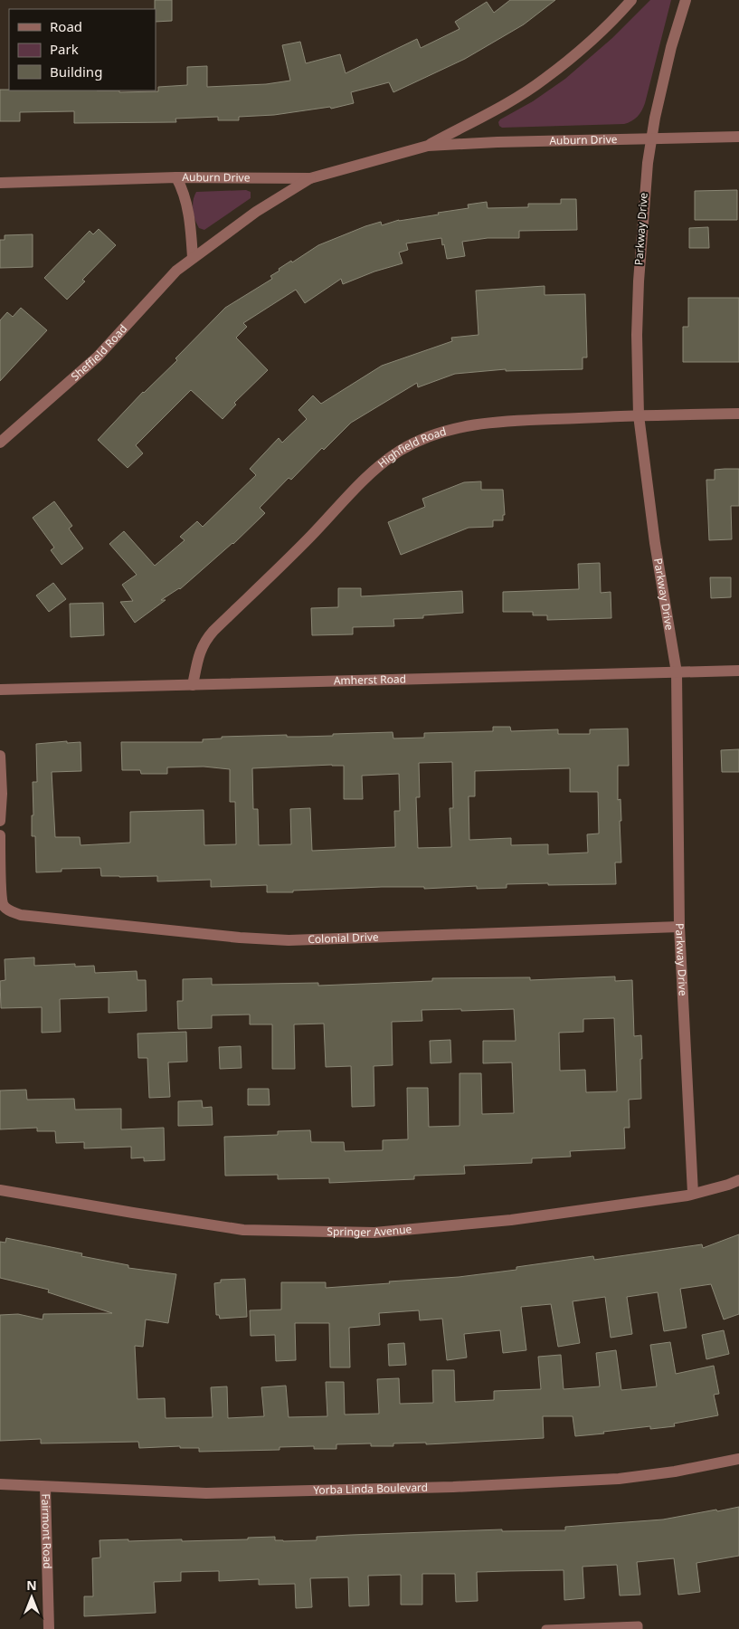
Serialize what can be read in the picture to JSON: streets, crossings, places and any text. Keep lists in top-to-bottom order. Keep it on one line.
{"streets":{"street":["Auburn Drive","Parkway Drive","Sheffield Road","Highfield Road","Amherst Road","Colonial Drive","Springer Avenue","Yorba Linda Boulevard","Fairmont Road"]},"crossings":[["Auburn Drive","Parkway Drive"],["Auburn Drive","Sheffield Road"],["Parkway Drive","Highfield Road"],["Parkway Drive","Amherst Road"],["Parkway Drive","Colonial Drive"],["Parkway Drive","Springer Avenue"],["Highfield Road","Amherst Road"],["Yorba Linda Boulevard","Fairmont Road"]],"legend":["Road","Park","Building"],"north":"top"}
